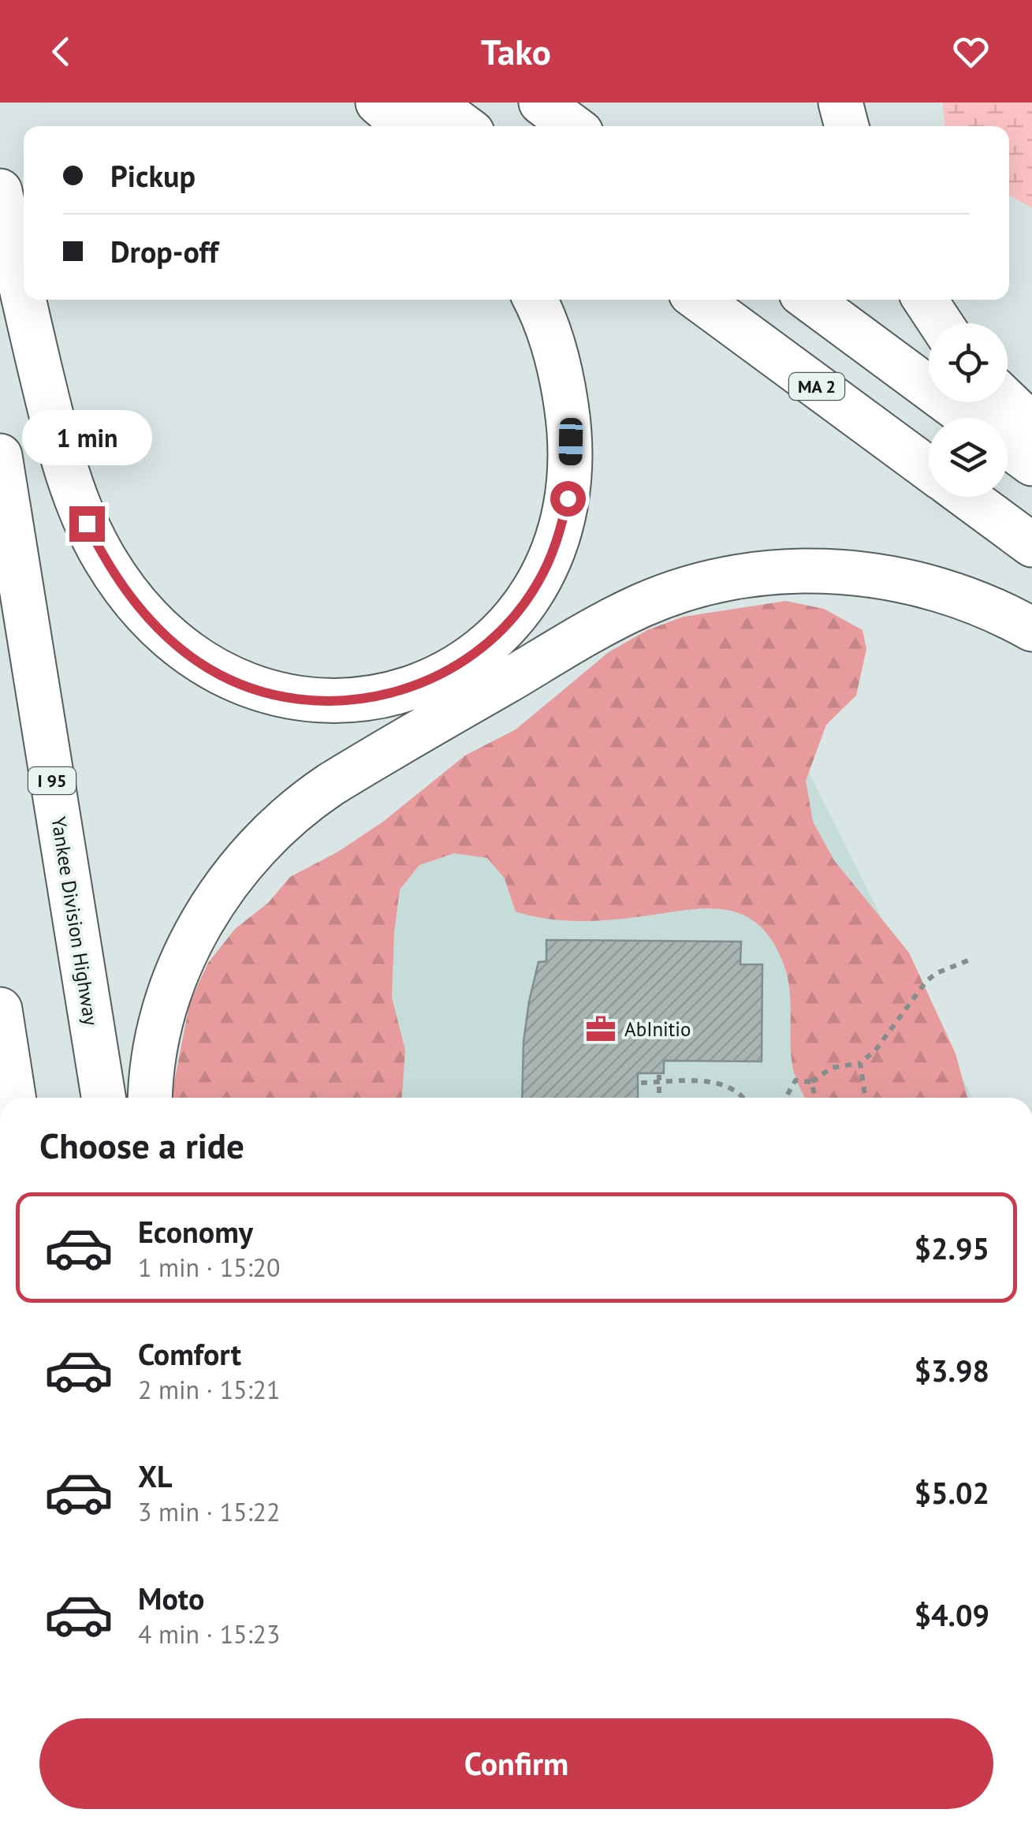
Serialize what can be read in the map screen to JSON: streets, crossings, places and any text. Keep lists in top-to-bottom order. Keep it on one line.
{"streets":{"highway":["MA 2","I 95","Yankee Division Highway"]},"places":{"office":["AbInitio"]},"page":{"header":"Tako","banner":["Pickup","Drop-off"],"bubble":"1 min","heading":"Choose a ride","list":[{"name":"Economy","note":"1 min · 15:20","value":"$2.95"},{"name":"Comfort","note":"2 min · 15:21","value":"$3.98"},{"name":"XL","note":"3 min · 15:22","value":"$5.02"},{"name":"Moto","note":"4 min · 15:23","value":"$4.09"}],"buttons":"Confirm"}}
